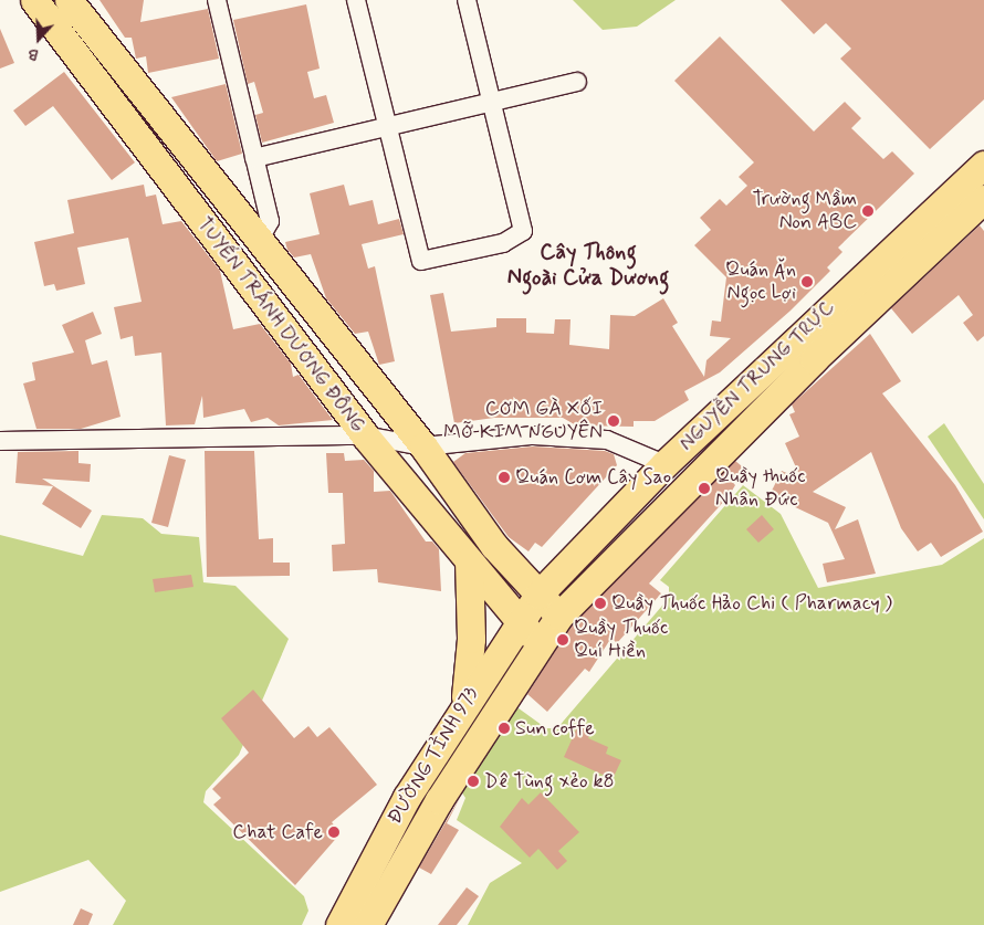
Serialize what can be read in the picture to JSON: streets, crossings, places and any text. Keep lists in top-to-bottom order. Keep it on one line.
{"streets":{"main road":["TUYẾN TRÁNH DƯƠNG ĐÔNG","NGUYỄN TRUNG TRỰC","ĐƯỜNG TỈNH 973"]},"crossings":[["TUYẾN TRÁNH DƯƠNG ĐÔNG","NGUYỄN TRUNG TRỰC"],["TUYẾN TRÁNH DƯƠNG ĐÔNG","ĐƯỜNG TỈNH 973"],["NGUYỄN TRUNG TRỰC","ĐƯỜNG TỈNH 973"]],"districts":["Cây Thông Ngoài Cửa Dương"],"places":["Trường Mầm Non ABC","Quán Ăn Ngọc Lợi","CƠM GÀ XỐI MỠ KIM NGUYÊN","Quán Cơm Cây Sao","Quầy thuốc Nhân Đức","Quầy Thuốc Hảo Chi ( Pharmacy )","Quầy Thuốc Quí Hiền","Sun coffe","Dê Tùng xẻo k8","Chat Cafe"],"north":"bottom"}
